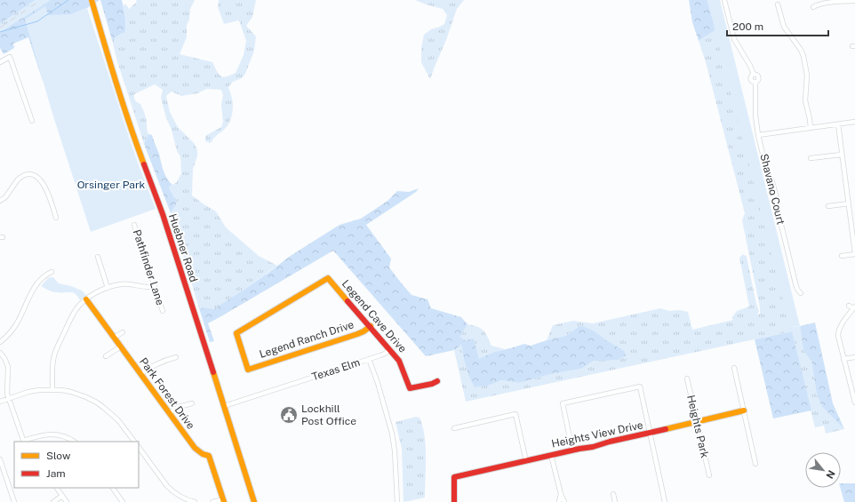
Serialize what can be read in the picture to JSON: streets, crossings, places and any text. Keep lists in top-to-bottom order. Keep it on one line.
{"streets":{"street":["Shavano Court","Huebner Road","Pathfinder Lane","Legend Cave Drive","Legend Ranch Drive","Texas Elm","Park Forest Drive","Heights Park","Heights View Drive"]},"crossings":[["Huebner Road","Texas Elm"],["Legend Cave Drive","Legend Ranch Drive"],["Heights Park","Heights View Drive"]],"parks":["Orsinger Park"],"places":{"public building":["Lockhill Post Office"]},"legend":["Slow","Jam"],"scale_bar":"200 m","north":"bottom right"}
